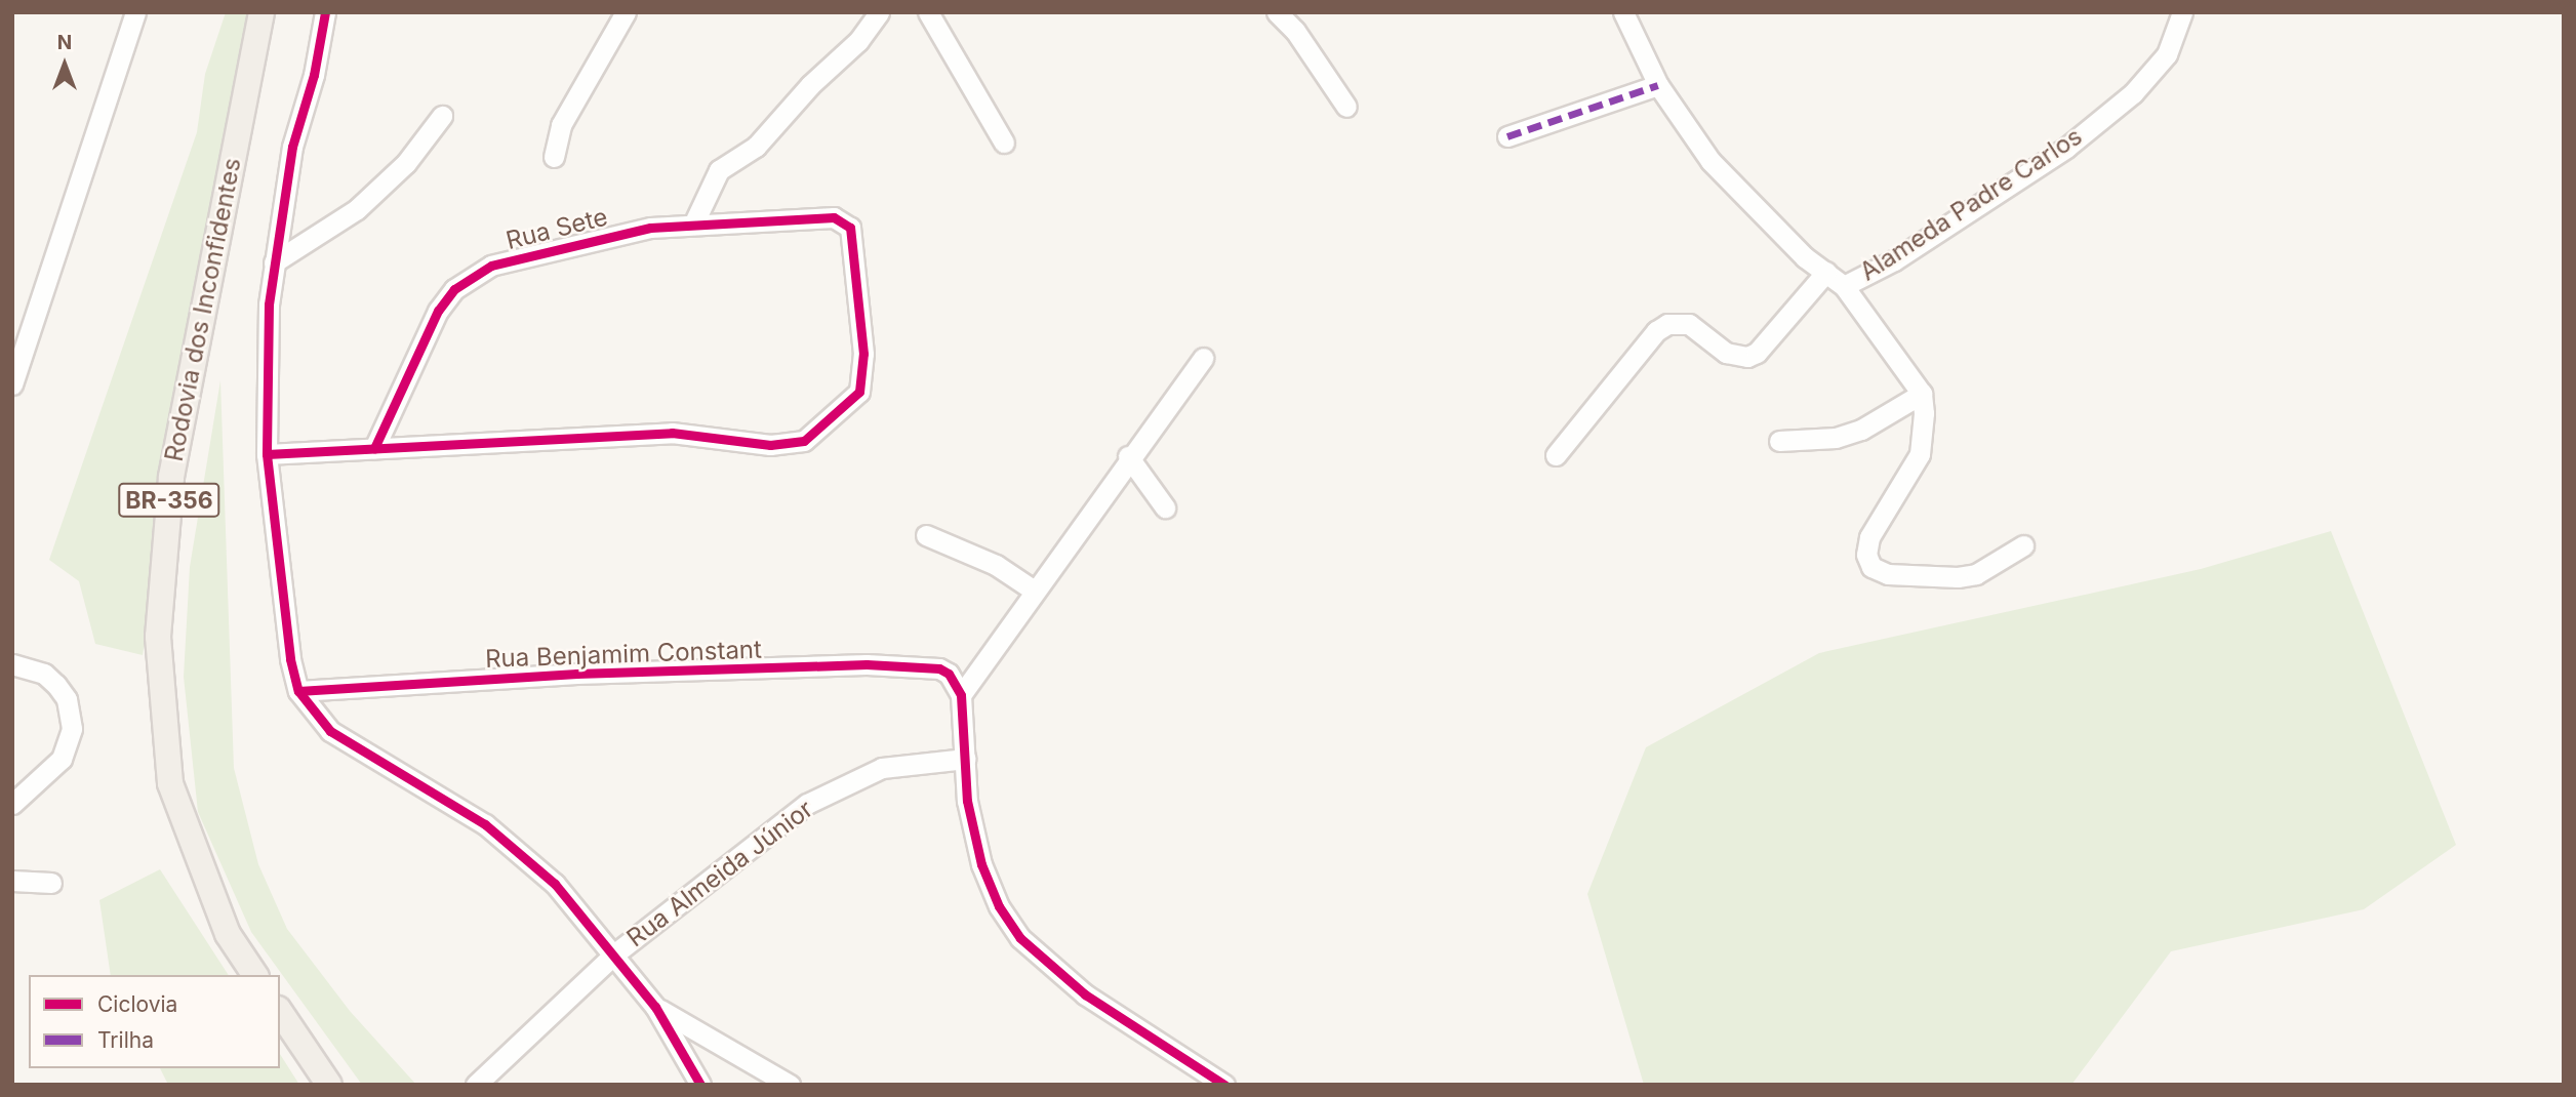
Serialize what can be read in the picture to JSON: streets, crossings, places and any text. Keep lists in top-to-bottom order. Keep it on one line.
{"streets":{"main road":["Rodovia dos Inconfidentes","BR-356"],"street":["Alameda Padre Carlos","Rua Sete","Rua Benjamim Constant","Rua Almeida Júnior"]},"legend":["Ciclovia","Trilha"],"north":"top"}
